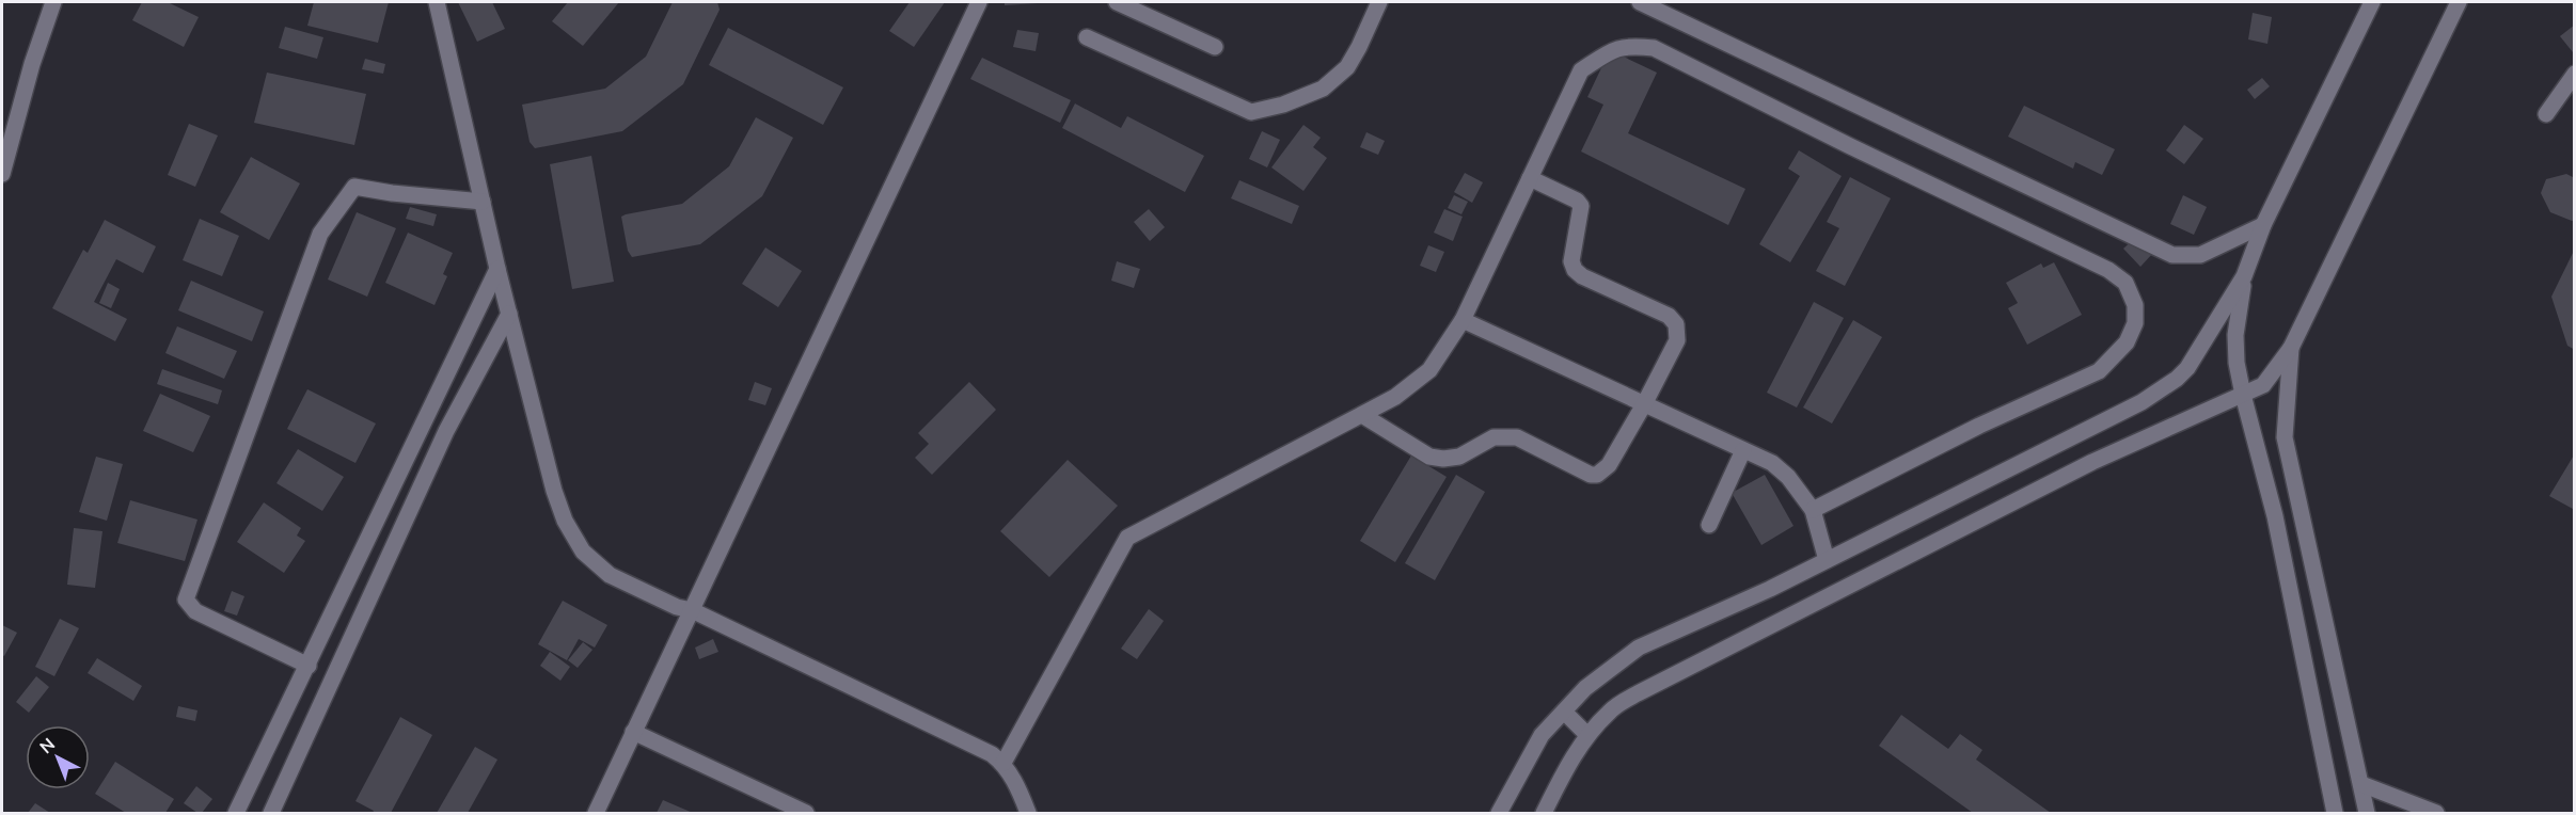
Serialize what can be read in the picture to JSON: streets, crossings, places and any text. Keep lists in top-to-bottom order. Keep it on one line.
{"north":"top left"}
